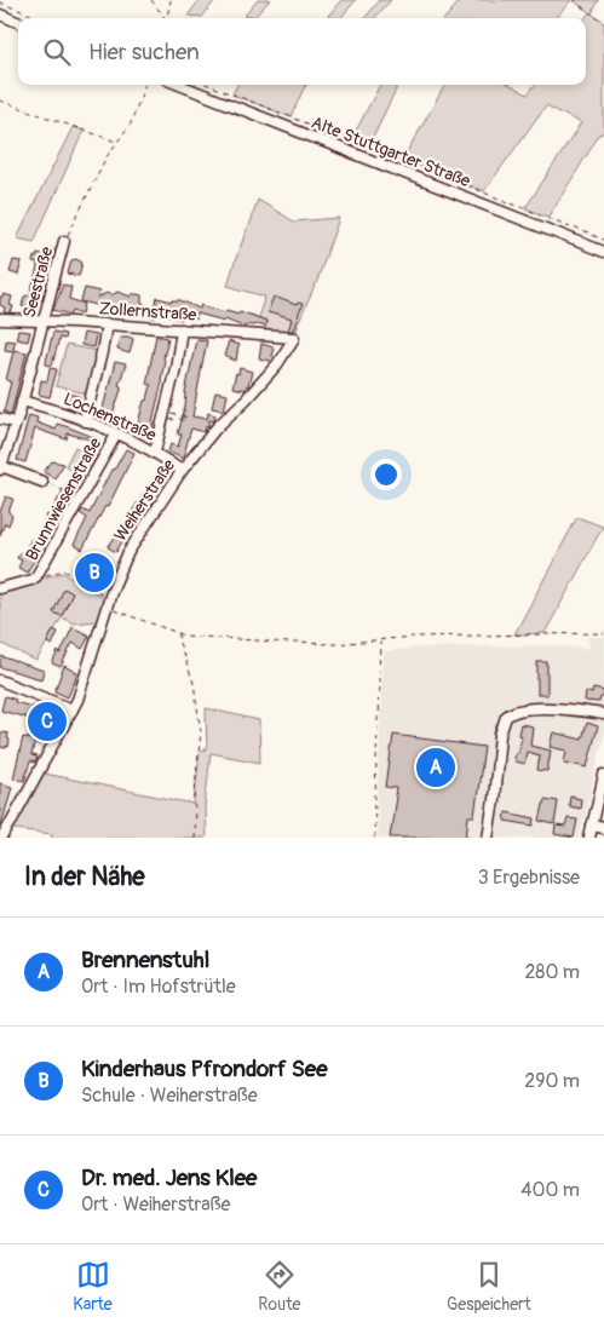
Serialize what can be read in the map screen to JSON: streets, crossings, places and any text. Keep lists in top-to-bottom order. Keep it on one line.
{"streets":{"street":["Alte Stuttgarter Straße","Seestraße","Zollernstraße","Lochenstraße","Brunnwiesenstraße","Weiherstraße"]},"crossings":[["Seestraße","Zollernstraße"],["Seestraße","Lochenstraße"],["Zollernstraße","Weiherstraße"],["Lochenstraße","Brunnwiesenstraße"],["Lochenstraße","Weiherstraße"]],"page":{"search":"Hier suchen","pins":["B","C","A"],"heading":["In der Nähe","3 Ergebnisse"],"list":[{"mark":"A","name":"Brennenstuhl","note":"Ort · Im Hofstrütle","value":"280 m"},{"mark":"B","name":"Kinderhaus Pfrondorf See","note":"Schule · Weiherstraße","value":"290 m"},{"mark":"C","name":"Dr. med. Jens Klee","note":"Ort · Weiherstraße","value":"400 m"}],"nav":["Karte","Route","Gespeichert"]}}
